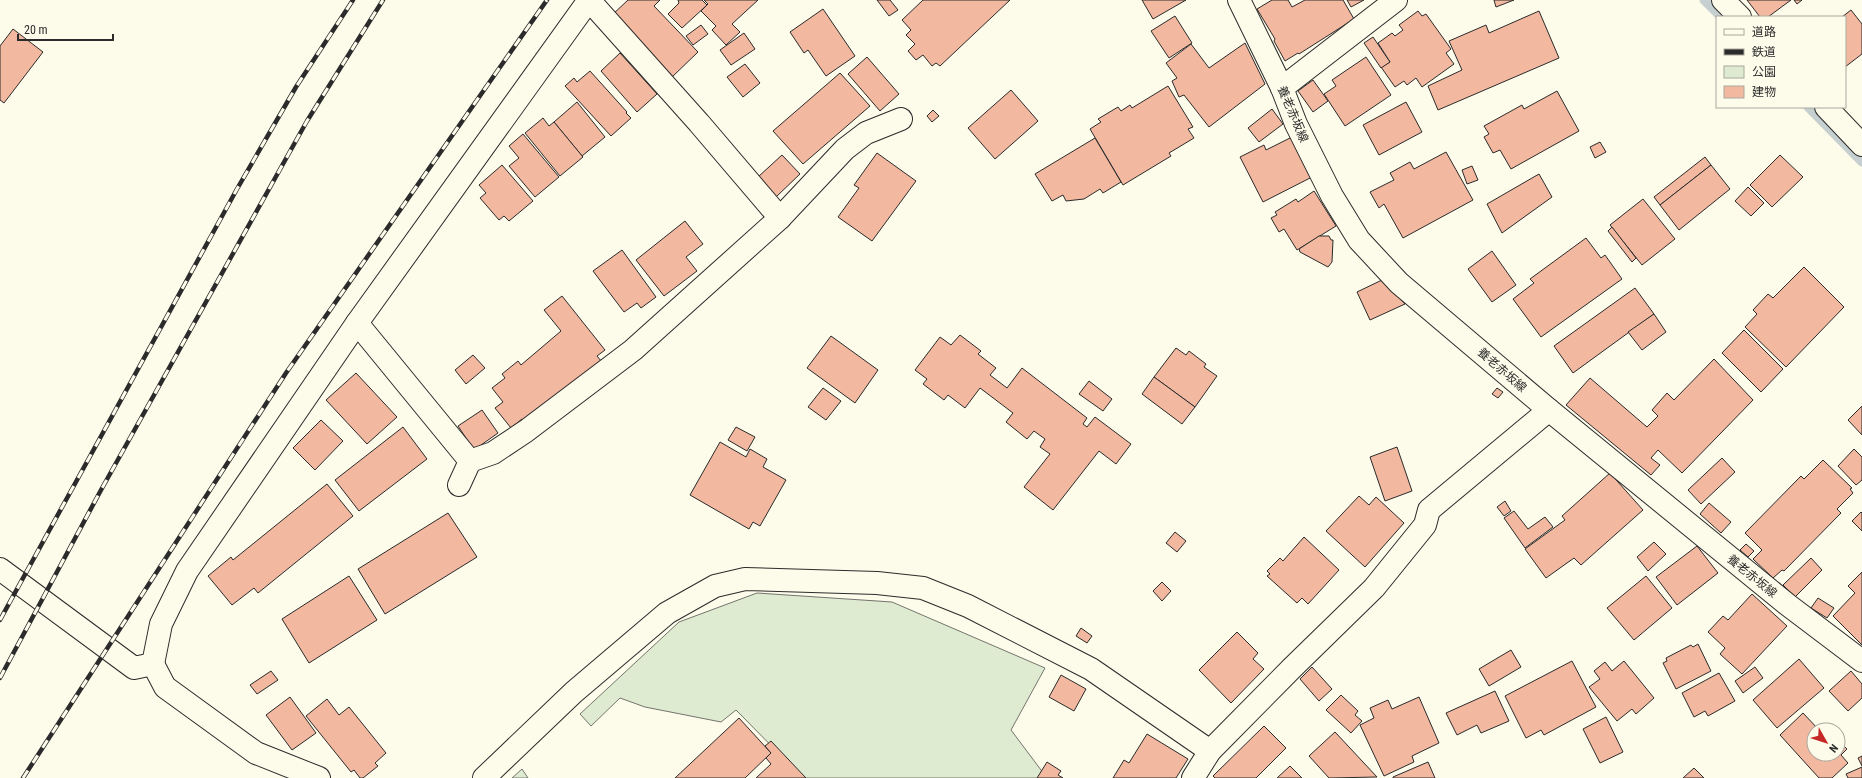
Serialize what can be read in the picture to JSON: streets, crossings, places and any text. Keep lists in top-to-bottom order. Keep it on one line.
{"streets":{"street":["養老赤坂線"]},"legend":["道路","鉄道","公園","建物"],"scale_bar":"20 m","north":"bottom right"}
